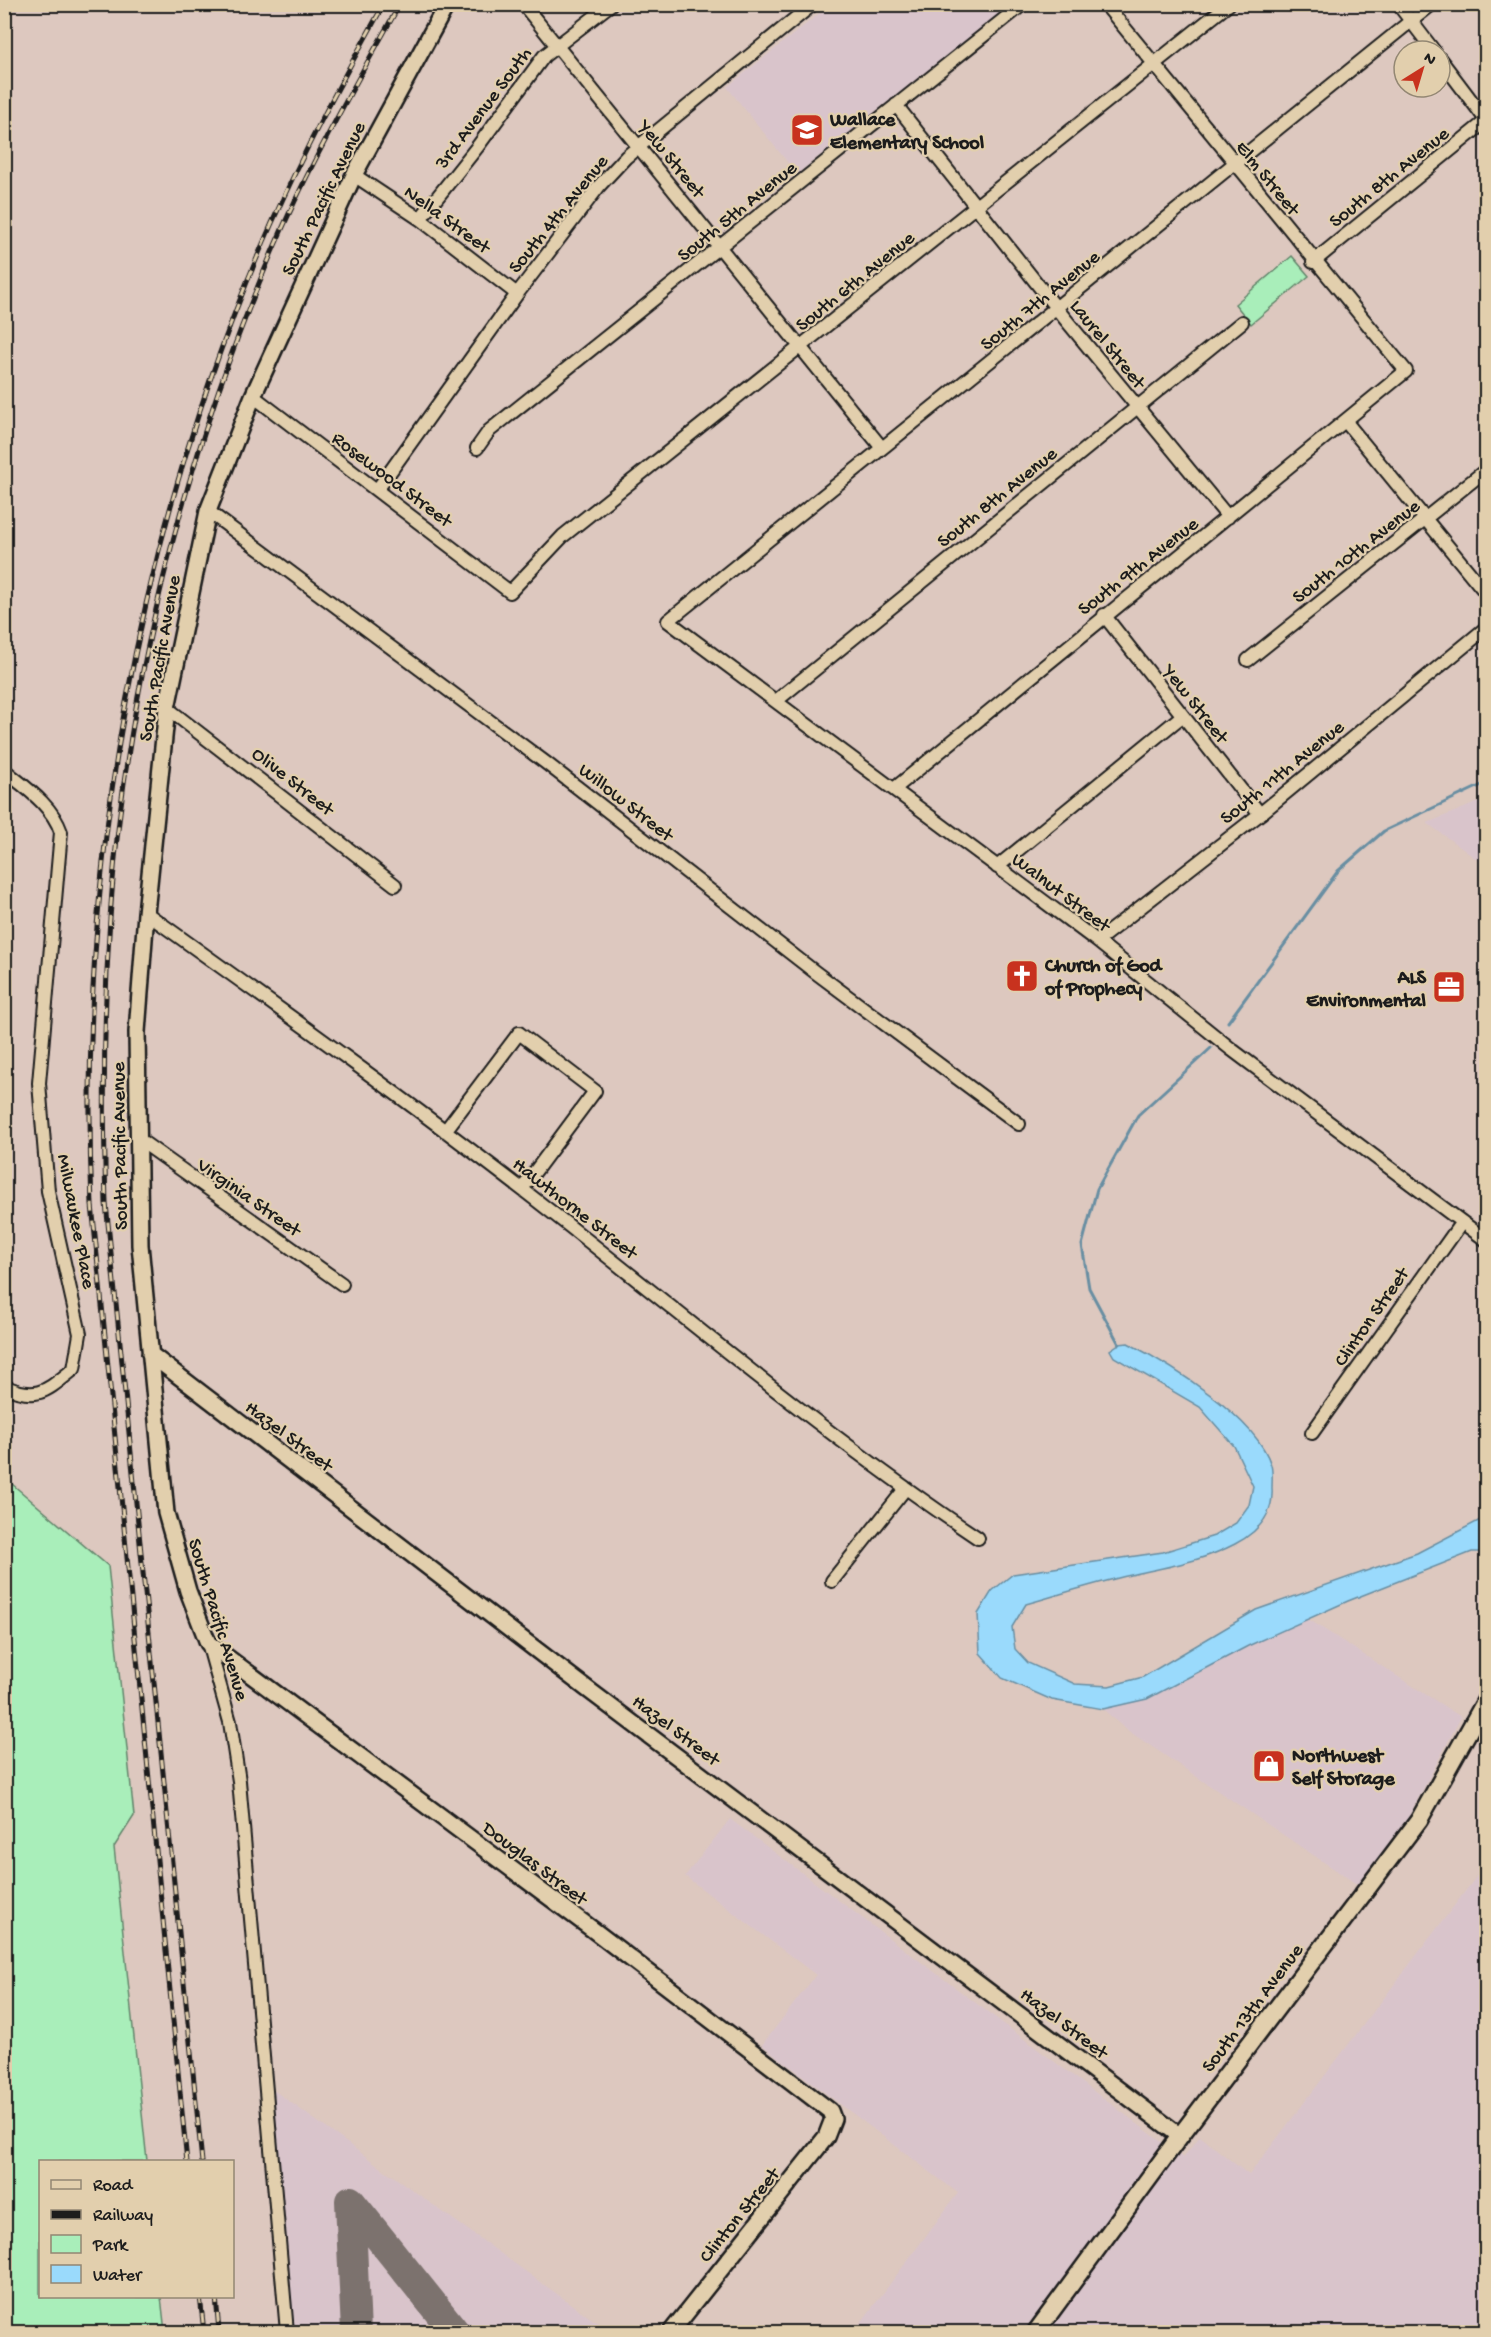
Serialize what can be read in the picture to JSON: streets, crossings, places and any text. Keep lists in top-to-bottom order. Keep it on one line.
{"streets":{"main road":["South 13th Avenue"],"street":["3rd Avenue South","Yew Street","South 8th Avenue","Elm Street","South Pacific Avenue","South 5th Avenue","South 4th Avenue","Nella Street","South 6th Avenue","South 7th Avenue","Laurel Street","Rosewood Street","South 10th Avenue","South 9th Avenue","South 11th Avenue","Olive Street","Willow Street","Walnut Street","Virginia Street","Hawthorne Street","Milwaukee Place","Clinton Street","Hazel Street","Douglas Street"]},"crossings":[["3rd Avenue South","Yew Street"],["3rd Avenue South","Nella Street"],["Yew Street","South 5th Avenue"],["Yew Street","South 4th Avenue"],["Yew Street","South 6th Avenue"],["Yew Street","South 7th Avenue"],["Yew Street","South 9th Avenue"],["Yew Street","South 11th Avenue"],["South 8th Avenue","Elm Street"],["South 8th Avenue","Laurel Street"],["South 8th Avenue","Walnut Street"],["Elm Street","South 6th Avenue"],["Elm Street","South 7th Avenue"],["Elm Street","South 9th Avenue"],["South Pacific Avenue","Nella Street"],["South Pacific Avenue","Rosewood Street"],["South Pacific Avenue","Olive Street"],["South Pacific Avenue","Willow Street"],["South Pacific Avenue","Virginia Street"],["South Pacific Avenue","Hawthorne Street"],["South Pacific Avenue","Hazel Street"],["South Pacific Avenue","Douglas Street"],["South 5th Avenue","Laurel Street"],["South 4th Avenue","Nella Street"],["South 4th Avenue","Rosewood Street"],["South 6th Avenue","Laurel Street"],["South 6th Avenue","Rosewood Street"],["South 7th Avenue","Laurel Street"],["South 7th Avenue","Walnut Street"],["Laurel Street","South 9th Avenue"],["South 9th Avenue","Walnut Street"],["South 11th Avenue","Walnut Street"],["Walnut Street","Clinton Street"],["Clinton Street","Douglas Street"],["Hazel Street","South 13th Avenue"]],"places":{"school or university":["Wallace Elementary School"],"church":["Church of God of Prophecy"],"office":["ALS Environmental"],"shop":["Northwest Self Storage"]},"legend":["Road","Railway","Park","Water"],"north":"top right"}
